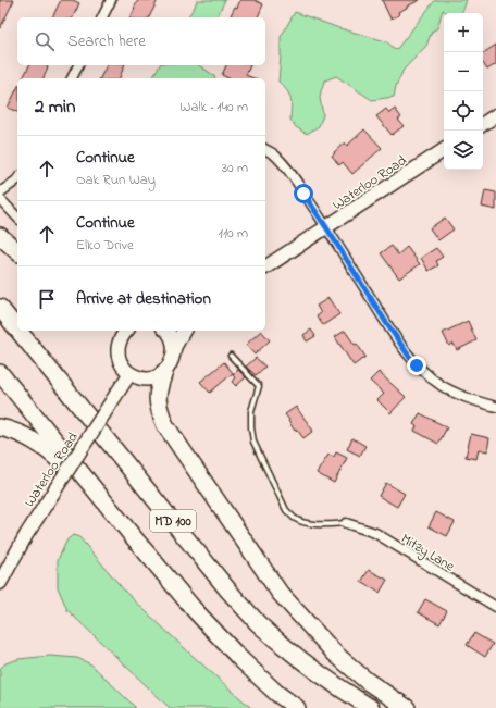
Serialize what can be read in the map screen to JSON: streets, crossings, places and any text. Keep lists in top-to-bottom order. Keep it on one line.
{"streets":{"highway":["MD 100"],"main road":["Waterloo Road"],"street":["Mitzy Lane"]},"page":{"map_buttons":["+","−"],"search":"Search here","heading":["2 min","Walk · 140 m"],"list":[["Continue","Oak Run Way","30 m"],["Continue","Elko Drive","110 m"],"Arrive at destination"]}}
